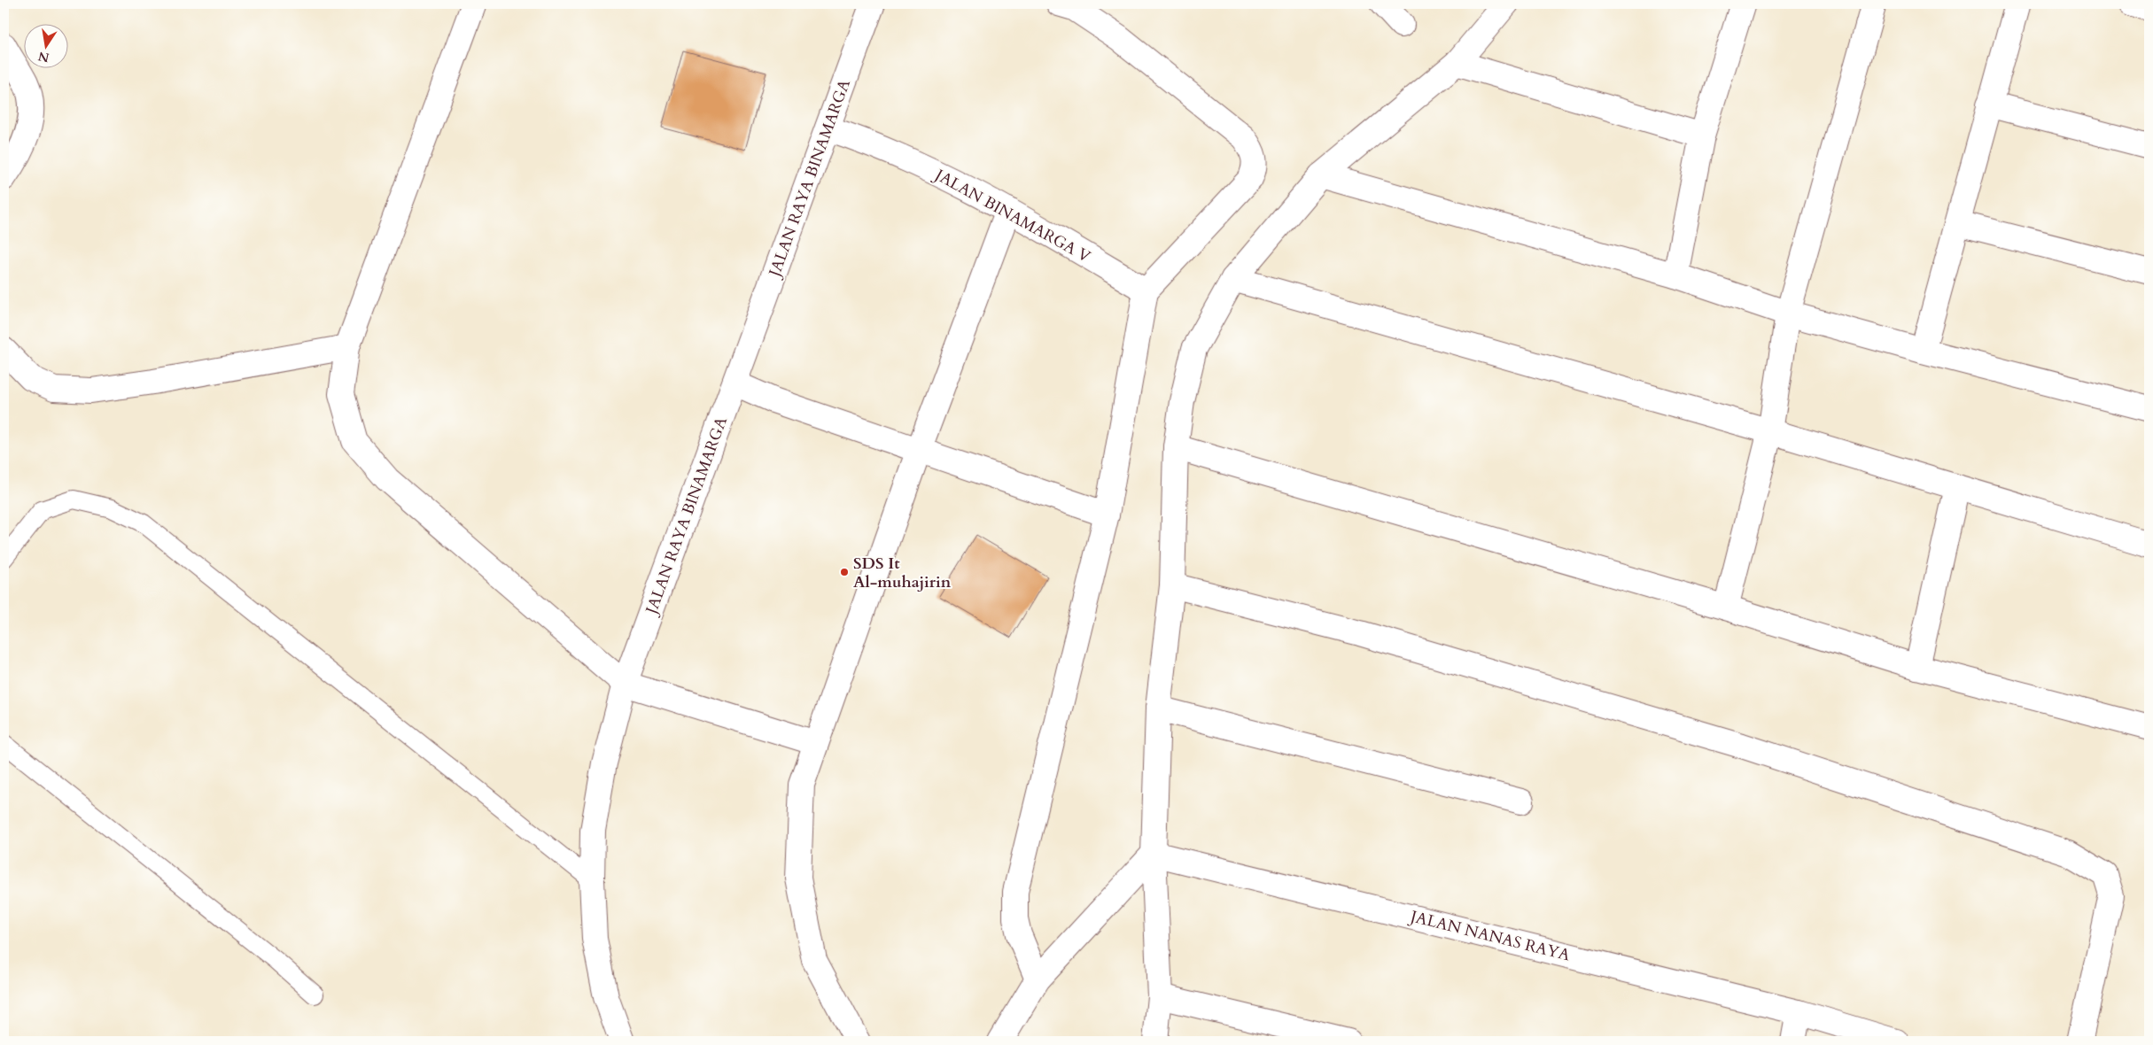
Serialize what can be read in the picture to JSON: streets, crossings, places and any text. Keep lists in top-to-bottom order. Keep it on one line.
{"streets":{"street":["JALAN RAYA BINAMARGA","JALAN BINAMARGA V","JALAN NANAS RAYA"]},"crossings":[["JALAN RAYA BINAMARGA","JALAN BINAMARGA V"]],"places":["SDS It Al-muhajirin"],"north":"bottom"}
